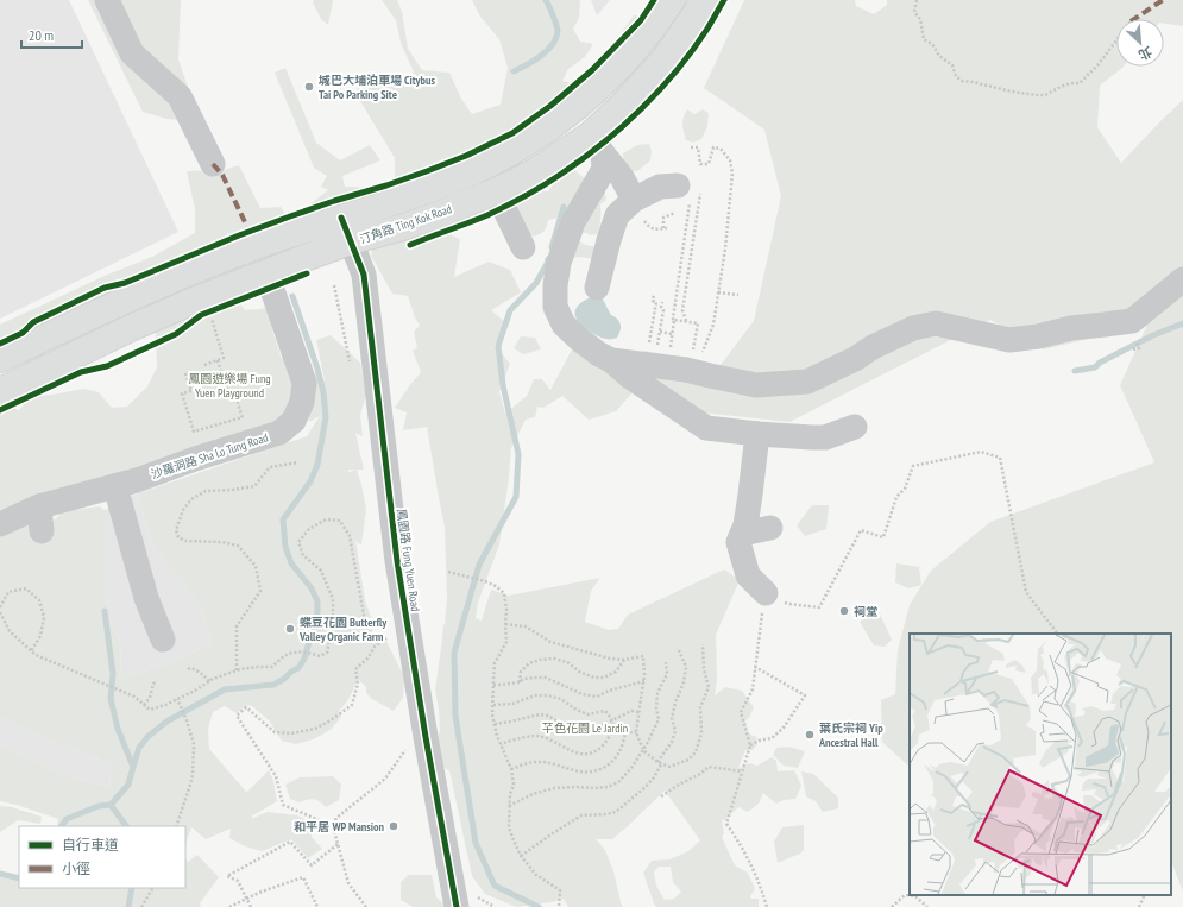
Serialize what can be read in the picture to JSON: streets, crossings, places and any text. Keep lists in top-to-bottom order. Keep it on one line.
{"streets":{"main road":["汀角路 Ting Kok Road"],"street":["沙羅洞路 Sha Lo Tung Road","鳳園路 Fung Yuen Road"]},"crossings":[["汀角路 Ting Kok Road","沙羅洞路 Sha Lo Tung Road"],["汀角路 Ting Kok Road","鳳園路 Fung Yuen Road"]],"parks":["鳳園遊樂場 Fung Yuen Playground","芊色花園 Le Jardin"],"places":["城巴大埔泊車場 Citybus Tai Po Parking Site","祠堂","蝶豆花園 Butterfly Valley Organic Farm","葉氏宗祠 Yip Ancestral Hall","和平居 WP Mansion"],"legend":["自行車道","小徑"],"scale_bar":"20 m","north":"bottom right"}
